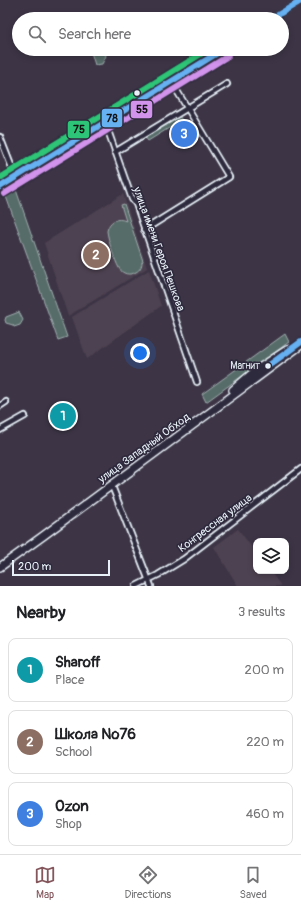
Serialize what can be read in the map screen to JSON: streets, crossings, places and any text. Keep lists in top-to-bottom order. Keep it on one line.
{"streets":{"highway":["улица Западный Обход"],"street":["улица имени Героя Пешкова","Конгрессная улица"]},"places":["Магнит"],"lines":["transit line 78","transit line 55","transit line 75"],"scale_bar":"200 m","page":{"search":"Search here","pins":["3","2","1"],"scale":"200 m","heading":["Nearby","3 results"],"list":[{"mark":"1","name":"Sharoff","note":"Place","value":"200 m"},{"mark":"2","name":"Школа №76","note":"School","value":"220 m"},{"mark":"3","name":"Ozon","note":"Shop","value":"460 m"}],"nav":["Map","Directions","Saved"]}}
